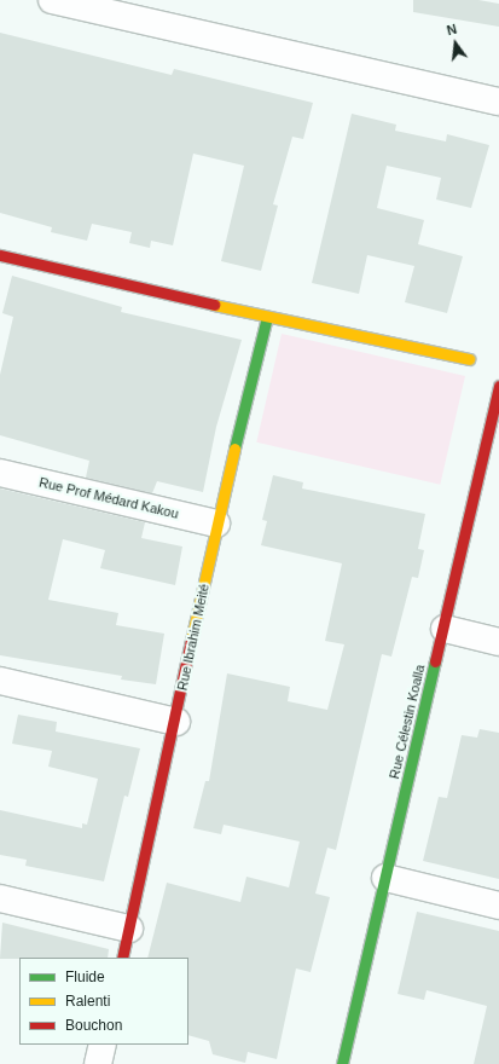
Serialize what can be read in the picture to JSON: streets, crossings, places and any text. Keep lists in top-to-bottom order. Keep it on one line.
{"streets":{"street":["Rue Prof Médard Kakou","Rue Ibrahim Meité","Rue Célestin Koalla"]},"crossings":[["Rue Prof Médard Kakou","Rue Ibrahim Meité"]],"legend":["Fluide","Ralenti","Bouchon"],"north":"top"}
